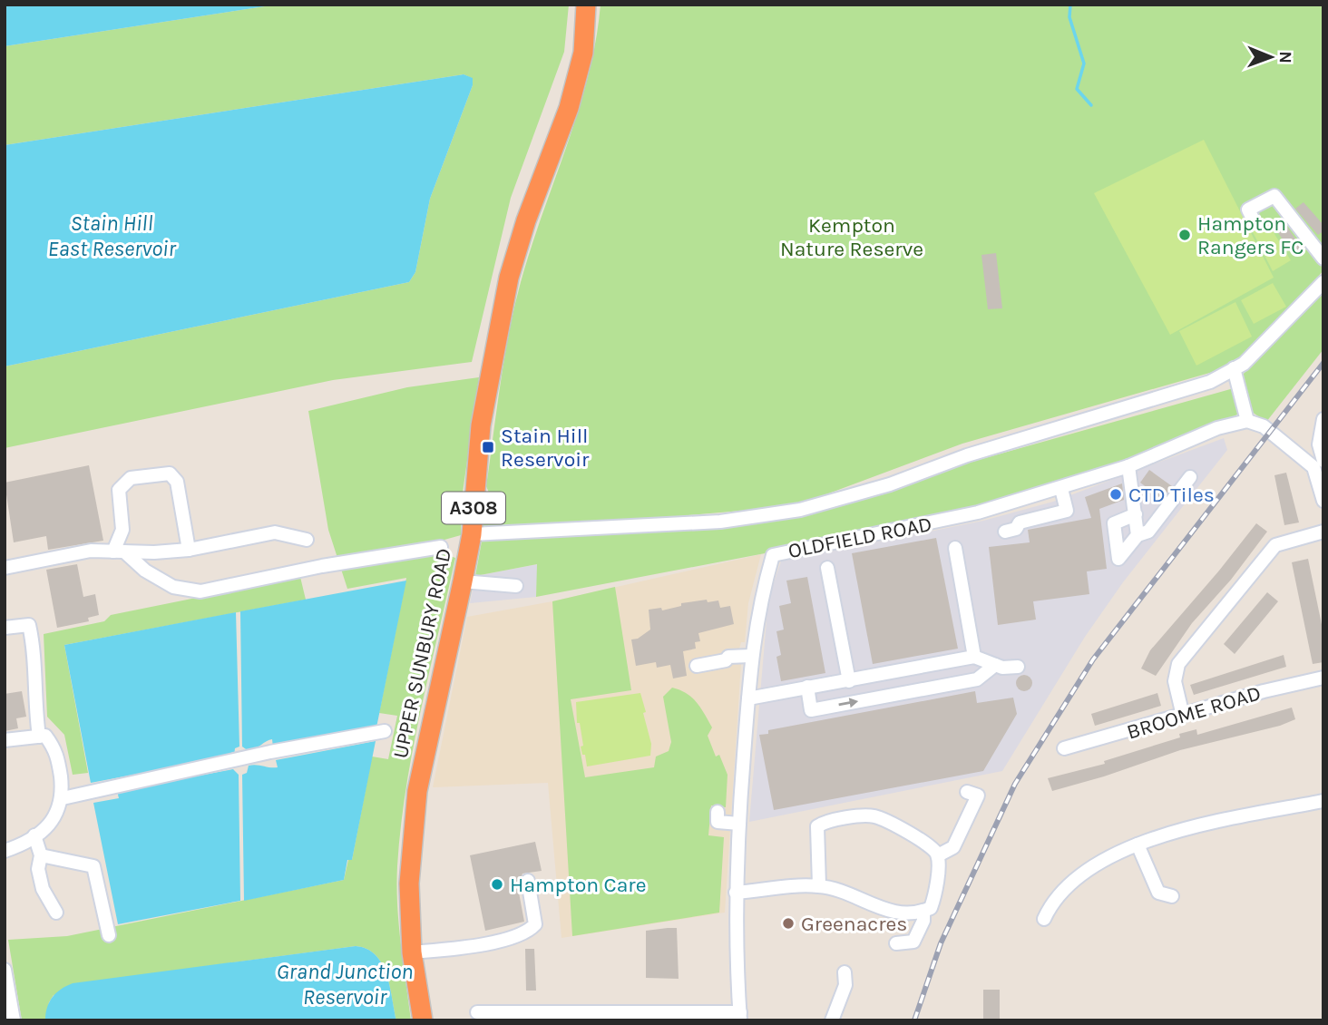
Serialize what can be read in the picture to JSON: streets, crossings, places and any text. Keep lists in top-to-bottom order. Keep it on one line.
{"streets":{"highway":["A308","UPPER SUNBURY ROAD"],"street":["OLDFIELD ROAD","BROOME ROAD"]},"water":["Stain Hill East Reservoir","Grand Junction Reservoir"],"parks":["Kempton Nature Reserve"],"places":{"other":["Hampton Rangers FC","CTD Tiles","Hampton Care","Greenacres"],"transit":["Stain Hill Reservoir"]},"north":"right"}
